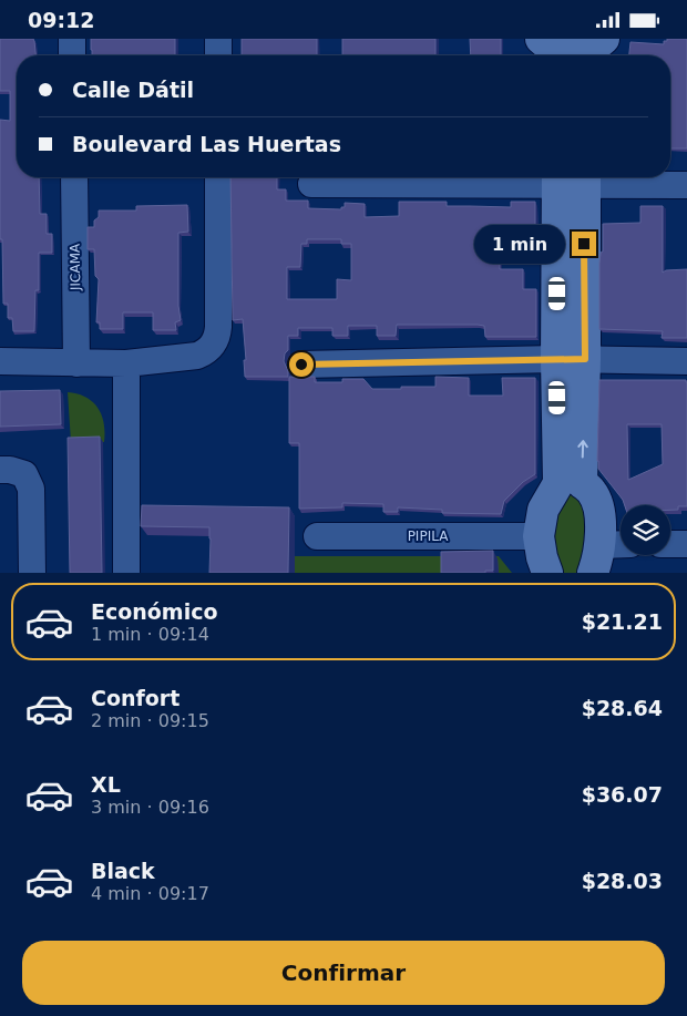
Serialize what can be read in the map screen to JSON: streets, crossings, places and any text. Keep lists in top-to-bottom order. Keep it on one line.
{"streets":{"street":["JICAMA","PIPILA"]},"page":{"status":"09:12","banner":["Calle Dátil","Boulevard Las Huertas"],"bubble":"1 min","list":[{"name":"Económico","note":"1 min · 09:14","value":"$21.21"},{"name":"Confort","note":"2 min · 09:15","value":"$28.64"},{"name":"XL","note":"3 min · 09:16","value":"$36.07"},{"name":"Black","note":"4 min · 09:17","value":"$28.03"}],"buttons":"Confirmar"}}
